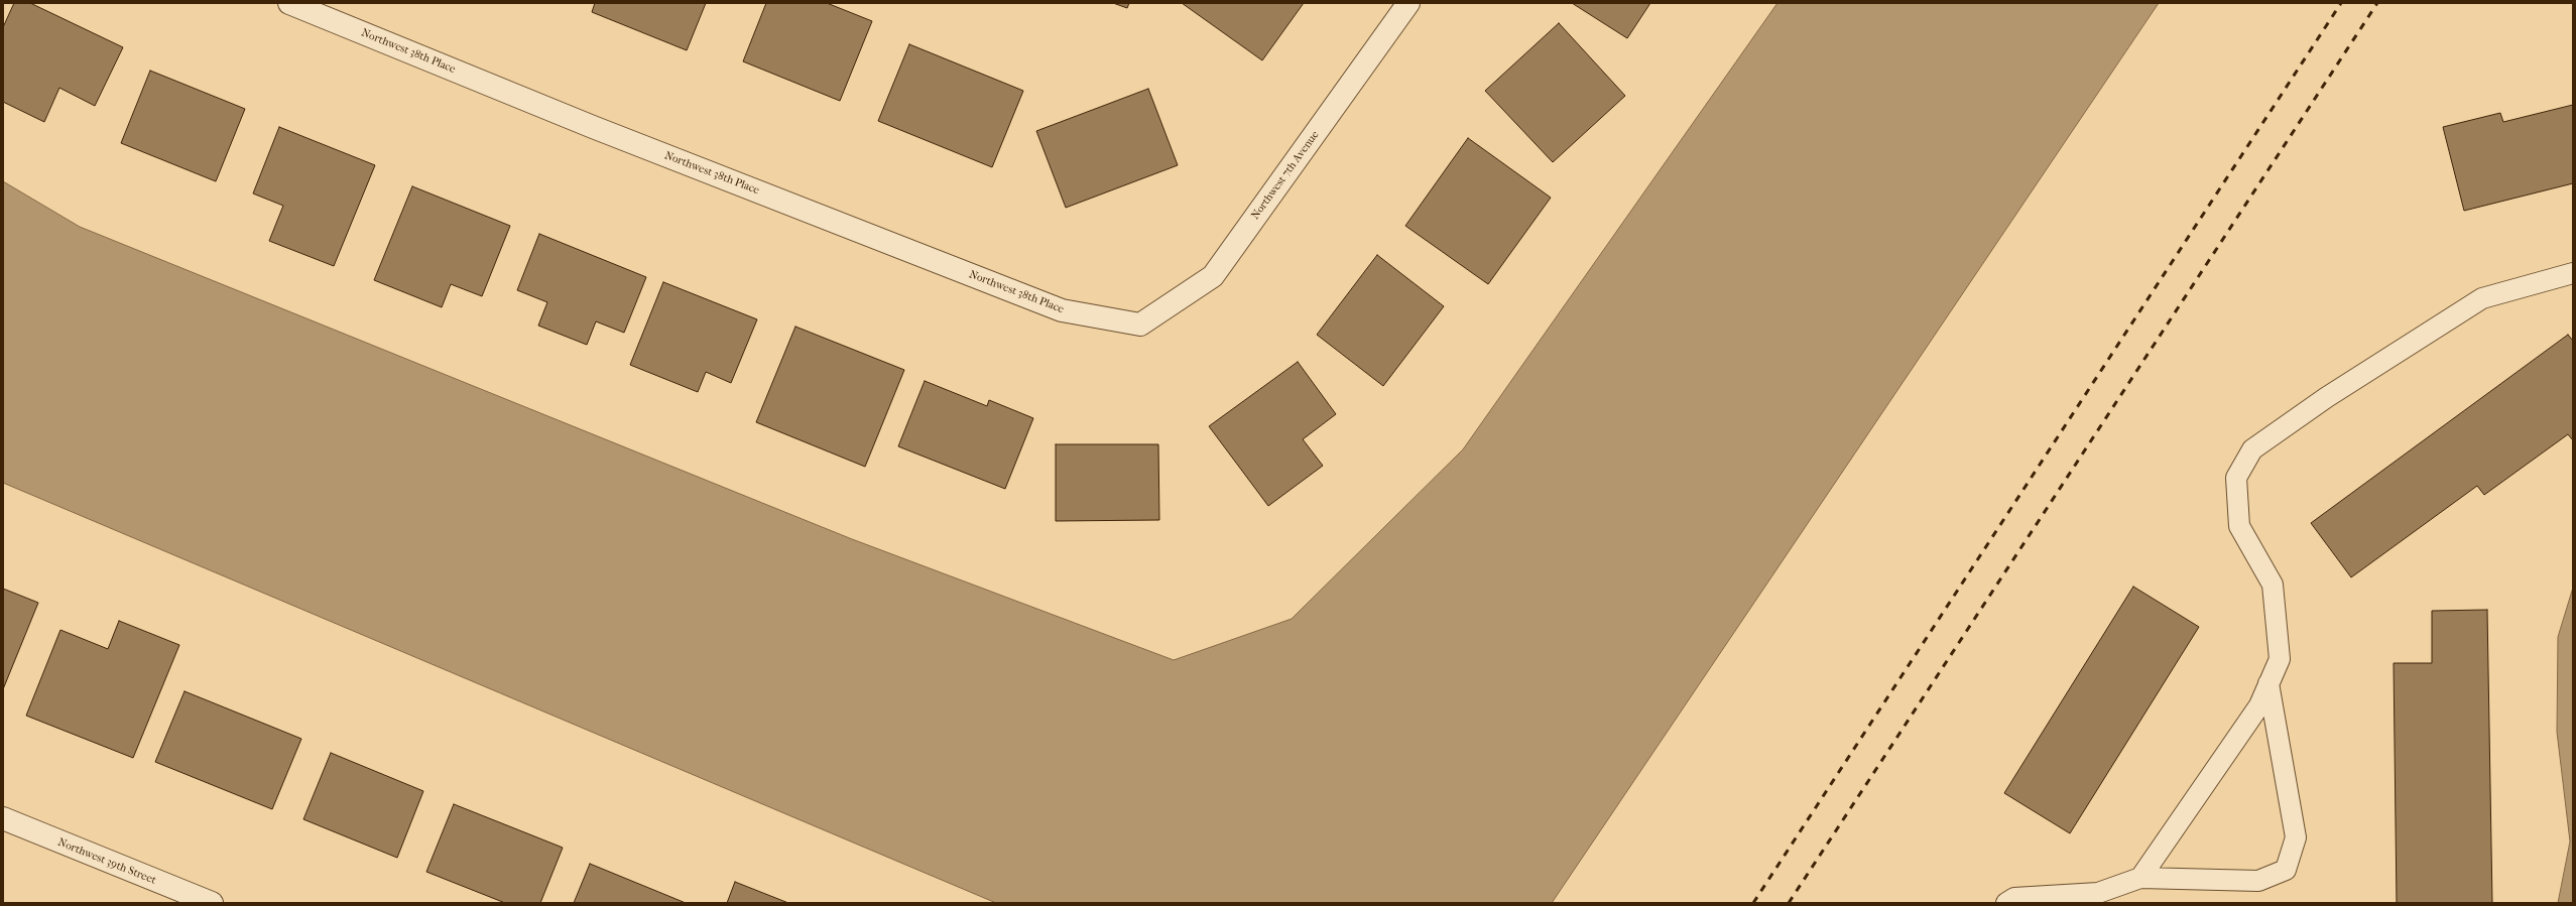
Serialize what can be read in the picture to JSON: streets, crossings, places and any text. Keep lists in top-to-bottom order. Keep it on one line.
{"streets":{"street":["Northwest 38th Place","Northwest 7th Avenue","Northwest 39th Street"]},"crossings":[["Northwest 38th Place","Northwest 7th Avenue"]]}
